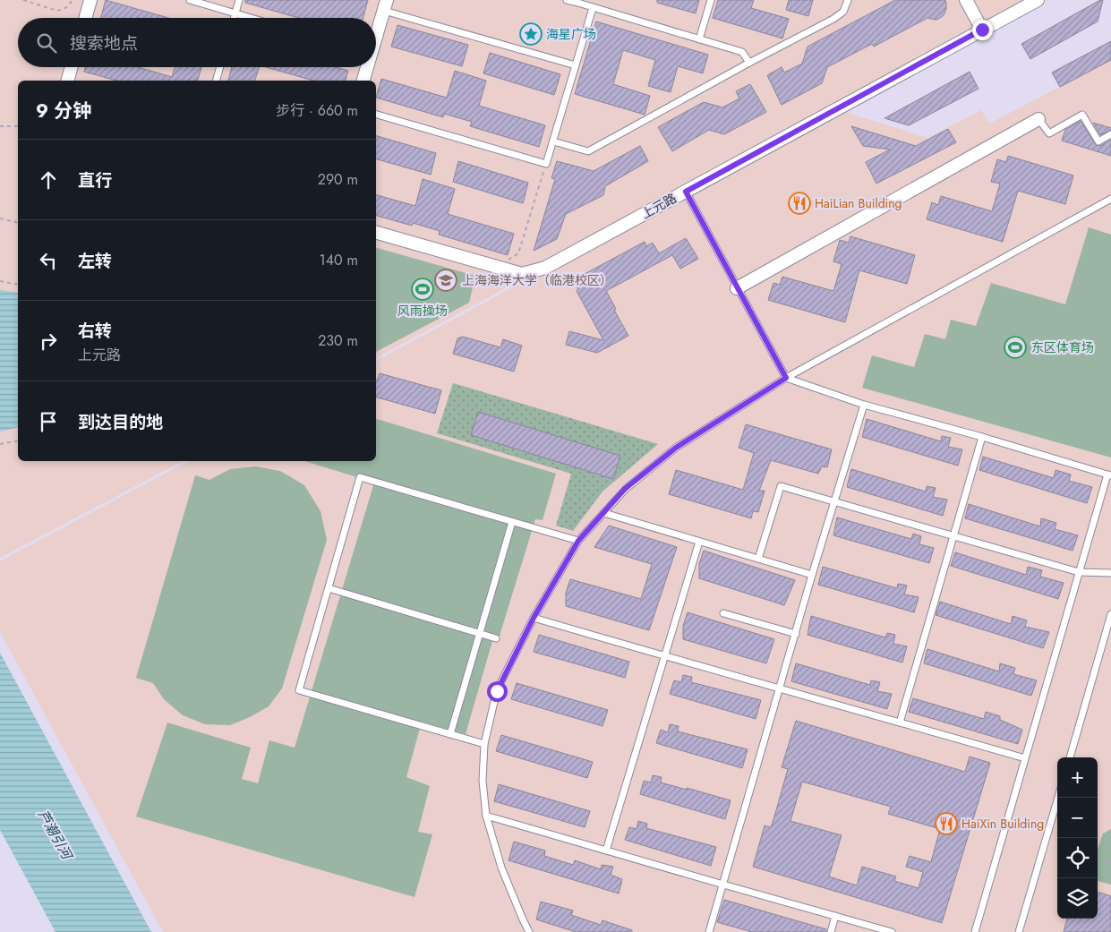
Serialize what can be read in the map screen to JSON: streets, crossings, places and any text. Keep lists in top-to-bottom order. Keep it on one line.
{"streets":{"street":["上元路"]},"water":["芦潮引河"],"places":{"place":["海星广场"],"restaurant":["HaiLian Building","HaiXin Building"],"school or university":["上海海洋大学（临港校区）"],"sports":["风雨操场","东区体育场"]},"page":{"search":"搜索地点","heading":["9 分钟","步行 · 660 m"],"list":[["直行","290 m"],["左转","140 m"],["右转","上元路","230 m"],"到达目的地"],"map_buttons":["+","−"]}}
